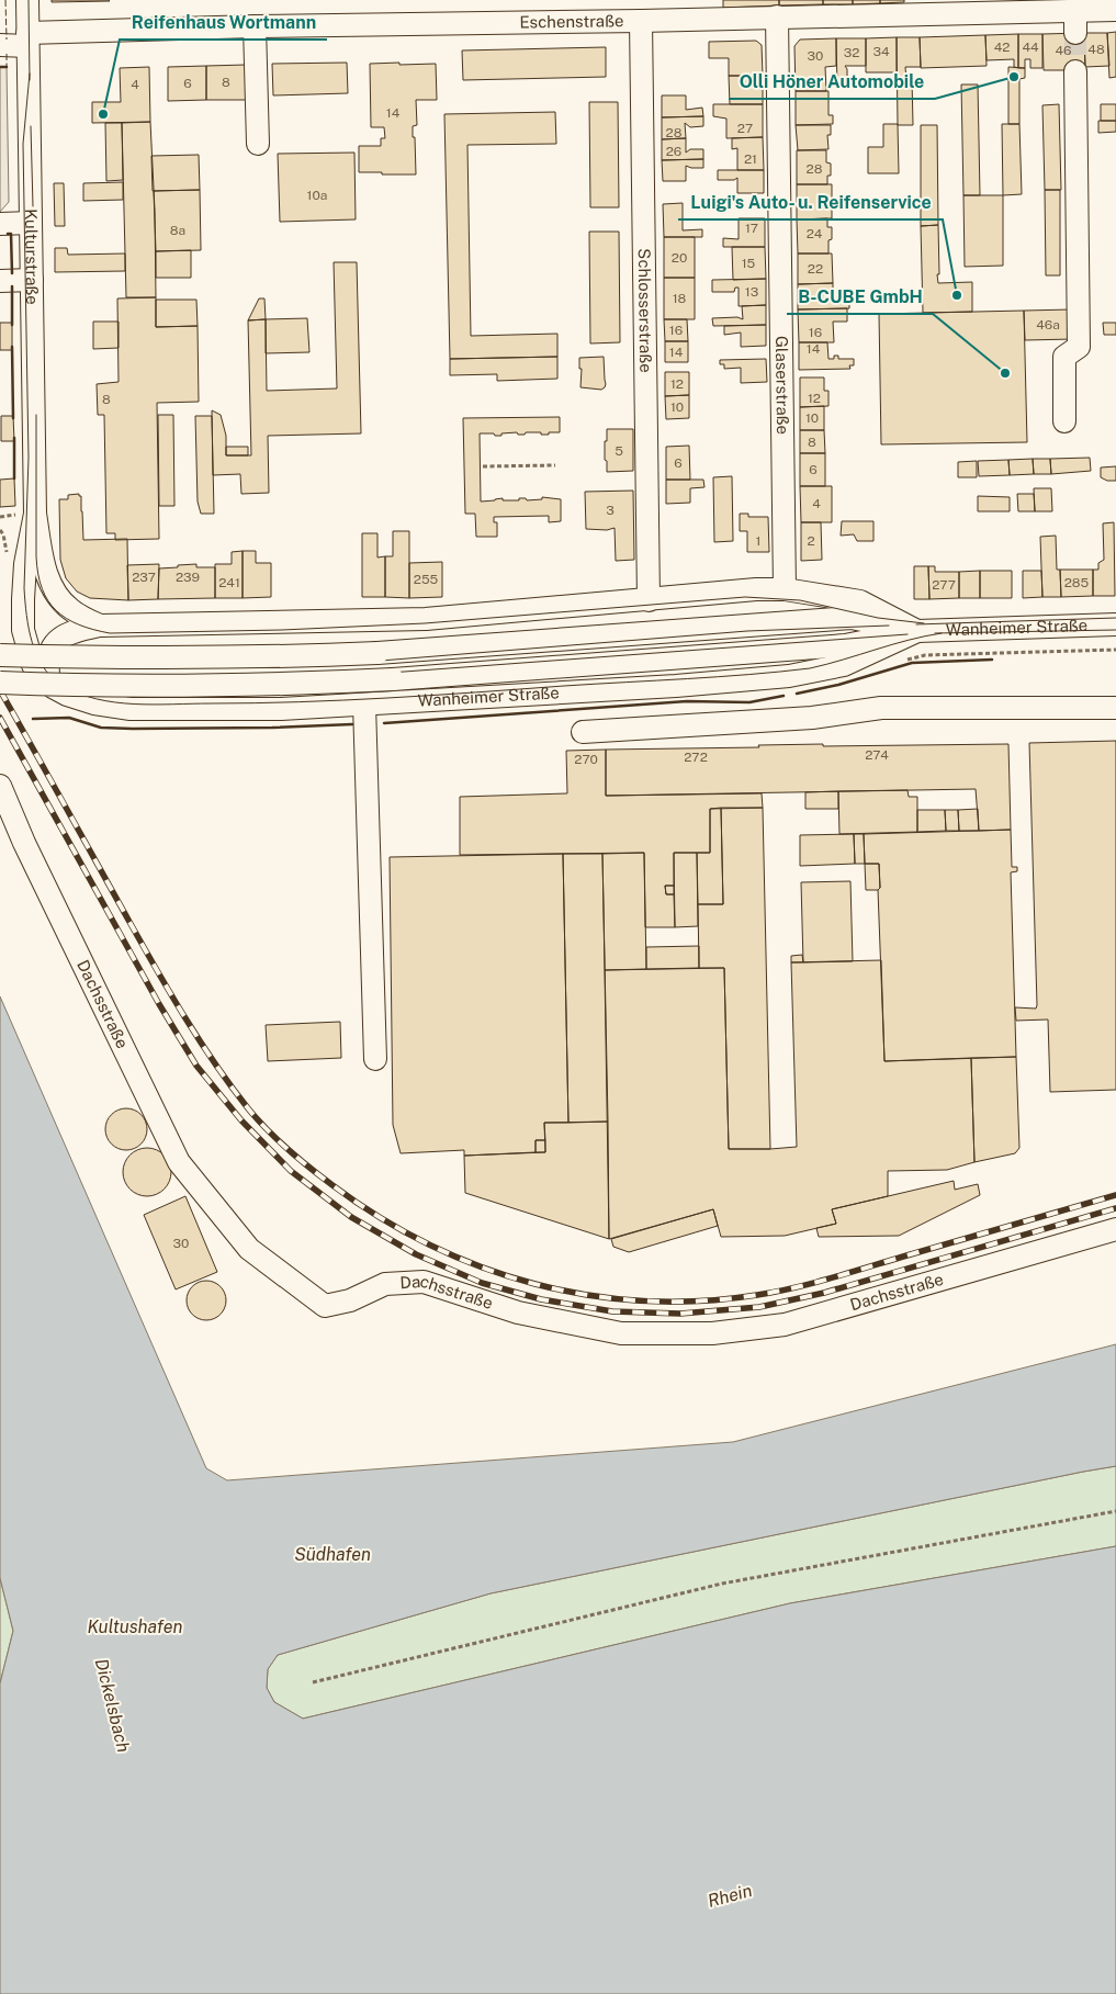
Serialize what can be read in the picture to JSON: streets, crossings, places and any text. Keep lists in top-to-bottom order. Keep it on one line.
{"streets":{"street":["Eschenstraße","Kulturstraße","Schlosserstraße","Glaserstraße","Wanheimer Straße","Dachsstraße"]},"crossings":[["Eschenstraße","Kulturstraße"],["Eschenstraße","Schlosserstraße"],["Eschenstraße","Glaserstraße"],["Kulturstraße","Wanheimer Straße"],["Schlosserstraße","Wanheimer Straße"],["Glaserstraße","Wanheimer Straße"]],"water":["Südhafen","Kultushafen","Dickelsbach","Rhein"],"places":["Olli Höner Automobile","Reifenhaus Wortmann","Luigi's Auto- u. Reifenservice","B-CUBE GmbH"],"house_numbers":["42","44","48","46","34","32","30","8","6","4","14","27","28","26","21","28","10a","17","8a","24","20","15","22","13","18","46a","16","16","14","14","12","12","8","10","10","8","5","6","6","4","3","1","2","237","239","255","241","285","277","274","272","270","30"]}
